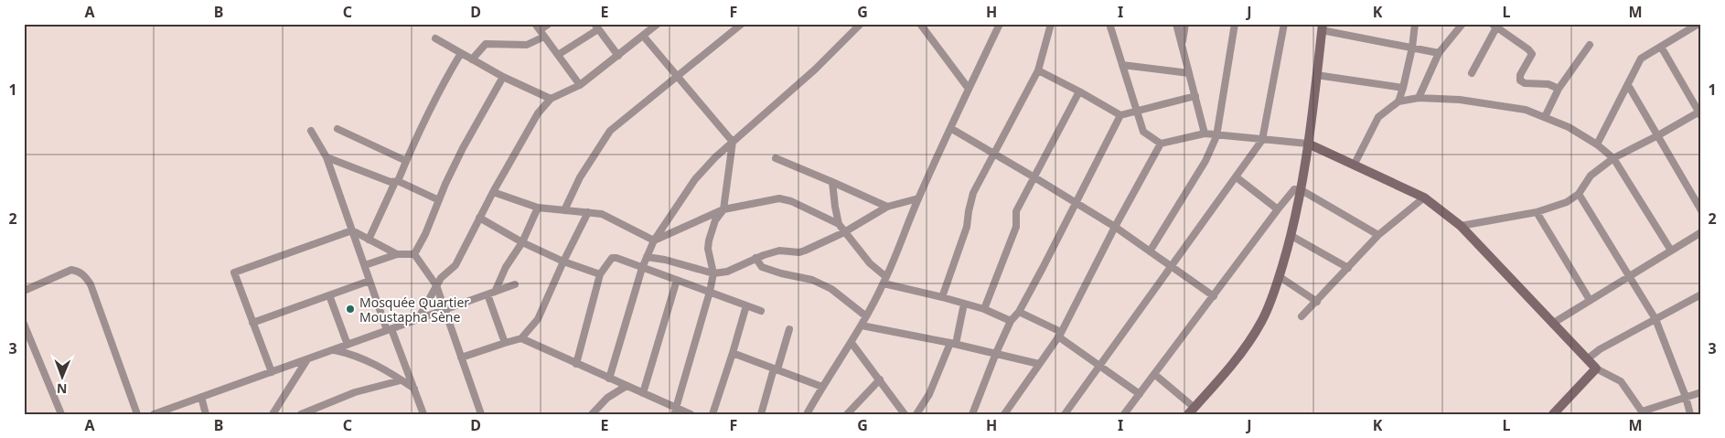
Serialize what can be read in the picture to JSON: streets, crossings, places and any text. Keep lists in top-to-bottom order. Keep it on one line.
{"places":["Mosquée Quartier Moustapha Sène"],"north":"bottom","grid":{"columns":["A","B","C","D","E","F","G","H","I","J","K","L","M"],"rows":["1","2","3"]}}
